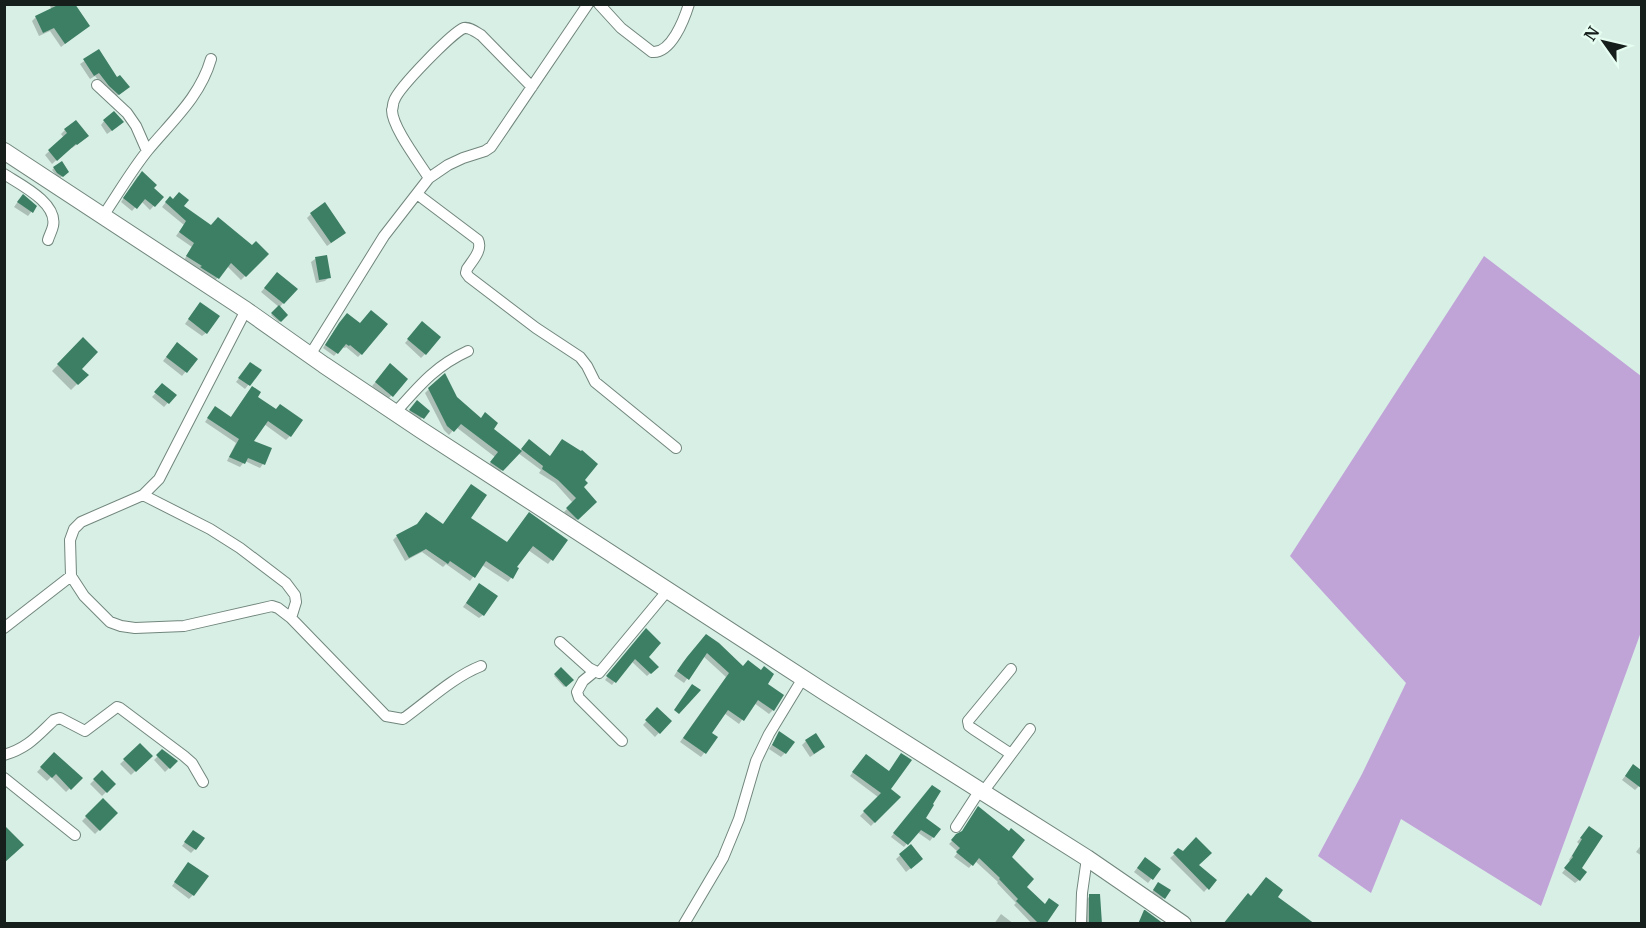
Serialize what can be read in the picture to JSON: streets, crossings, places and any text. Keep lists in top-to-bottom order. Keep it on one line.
{"north":"top left"}
